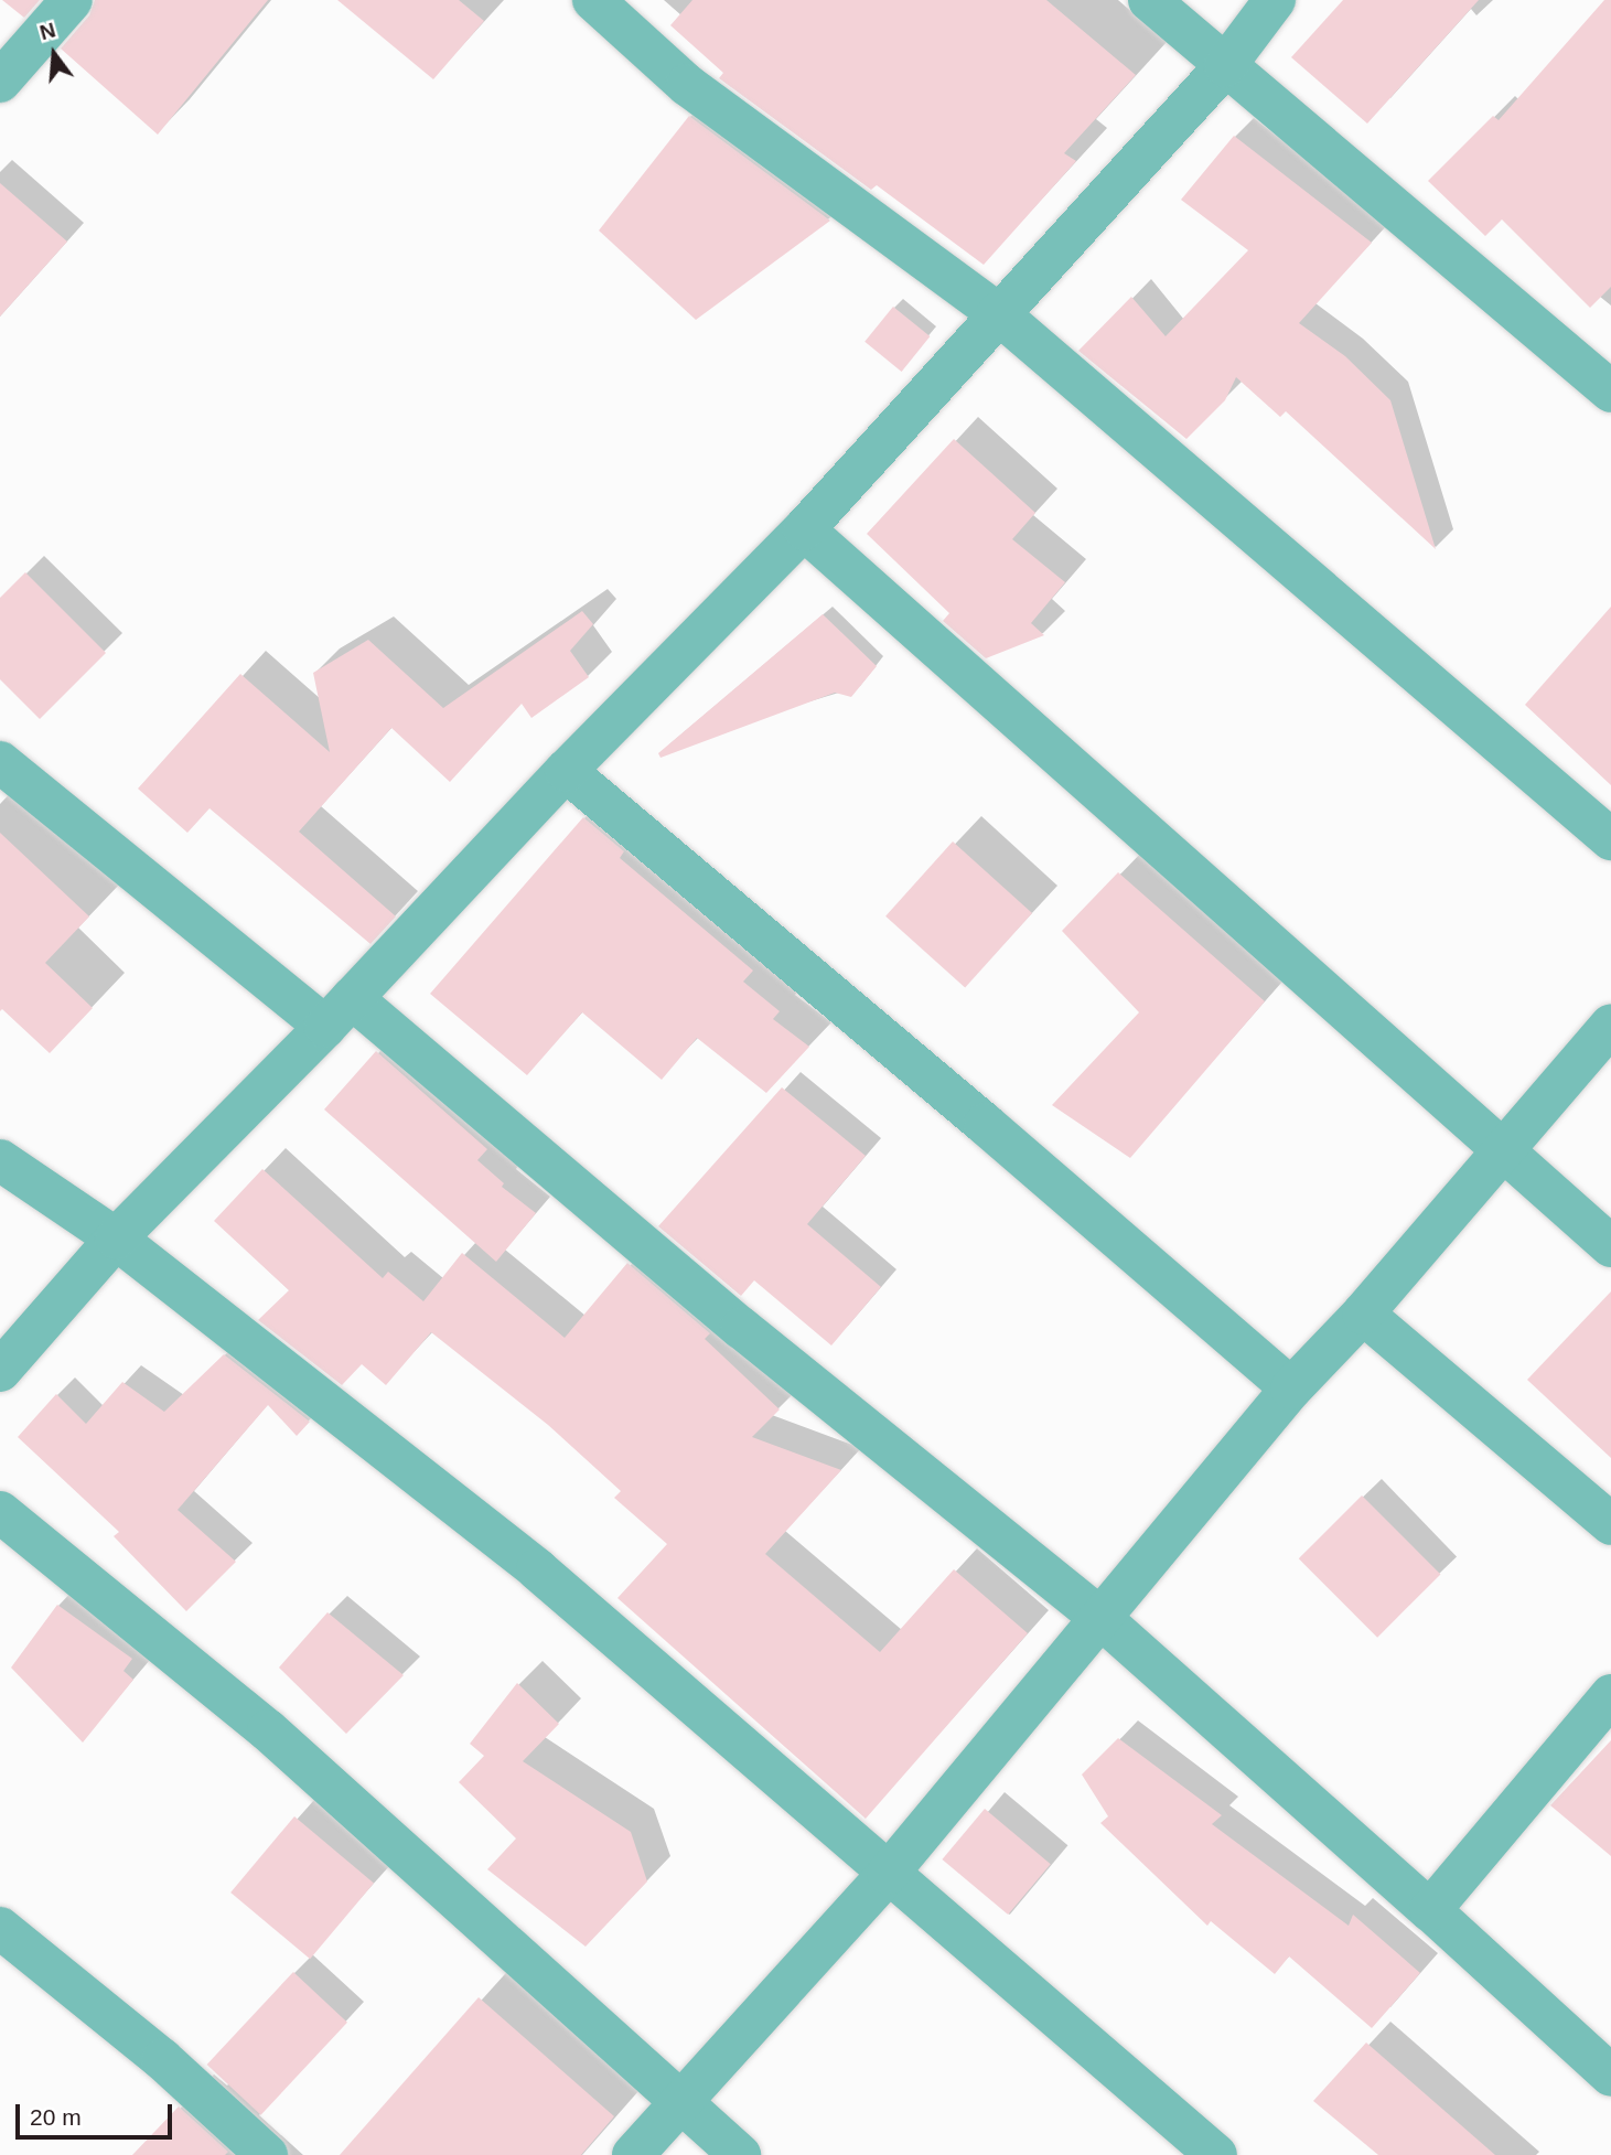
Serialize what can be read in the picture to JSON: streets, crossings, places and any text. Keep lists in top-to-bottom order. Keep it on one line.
{"scale_bar":"20 m","north":"top"}
